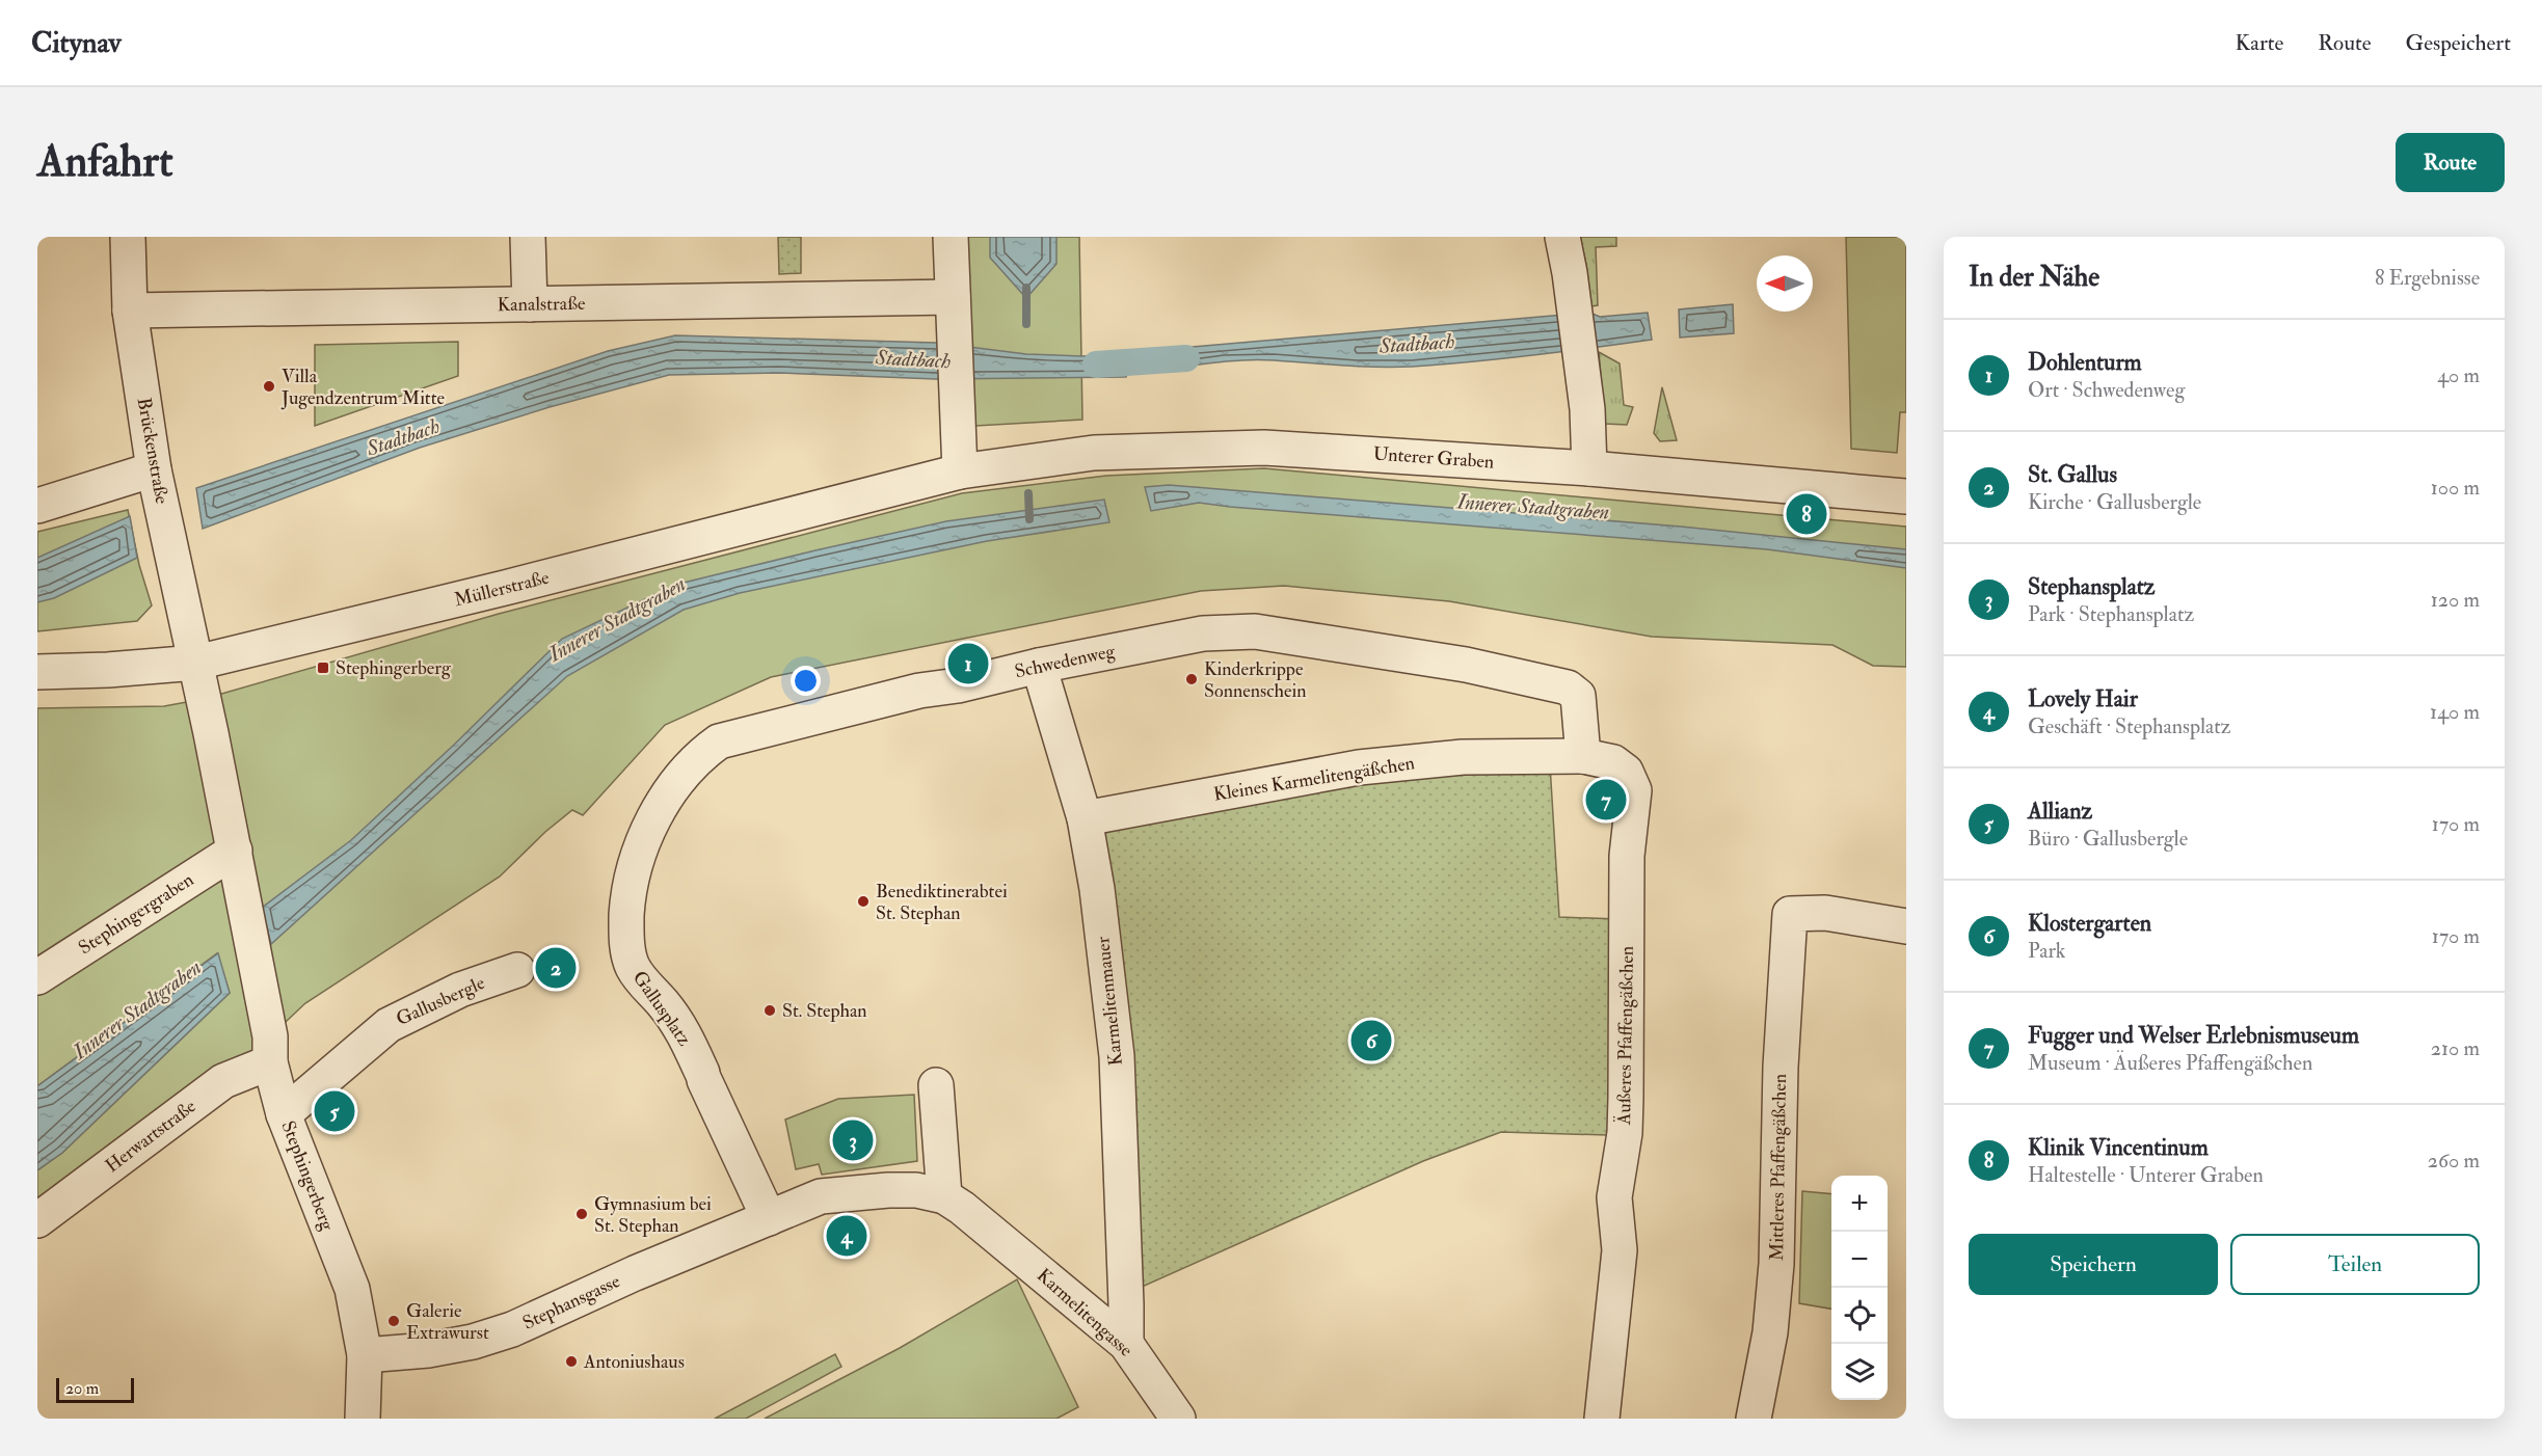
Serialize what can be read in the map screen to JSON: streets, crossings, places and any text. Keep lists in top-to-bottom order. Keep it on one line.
{"streets":{"street":["Kanalstraße","Brückenstraße","Unterer Graben","Müllerstraße","Schwedenweg","Kleines Karmelitengäßchen","Stephingergraben","Gallusbergle","Karmelitenmauer","Gallusplatz","Äußeres Pfaffengäßchen","Herwartstraße","Mittleres Pfaffengäßchen","Stephingerberg","Stephansgasse","Karmelitengasse"]},"crossings":[["Kanalstraße","Brückenstraße"],["Brückenstraße","Müllerstraße"],["Brückenstraße","Stephingerberg"],["Unterer Graben","Müllerstraße"],["Müllerstraße","Stephingerberg"],["Schwedenweg","Kleines Karmelitengäßchen"],["Schwedenweg","Karmelitenmauer"],["Schwedenweg","Gallusplatz"],["Schwedenweg","Äußeres Pfaffengäßchen"],["Kleines Karmelitengäßchen","Karmelitenmauer"],["Kleines Karmelitengäßchen","Äußeres Pfaffengäßchen"],["Stephingergraben","Stephingerberg"],["Gallusbergle","Stephingerberg"],["Karmelitenmauer","Karmelitengasse"],["Gallusplatz","Stephansgasse"],["Herwartstraße","Stephingerberg"],["Stephingerberg","Stephansgasse"],["Stephansgasse","Karmelitengasse"]],"water":["Stadtbach","Innerer Stadtgraben"],"places":{"other":["Villa Jugendzentrum Mitte","Kinderkrippe Sonnenschein","Benediktinerabtei St. Stephan","St. Stephan","Gymnasium bei St. Stephan","Galerie Extrawurst","Antoniushaus"],"transit":["Stephingerberg"]},"scale_bar":"20 m","north":"left","page":{"header":"Citynav","nav":["Karte","Route","Gespeichert"],"buttons":["Route",["Speichern","Teilen"]],"title":"Anfahrt","heading":["In der Nähe","8 Ergebnisse"],"list":[{"mark":"1","name":"Dohlenturm","note":"Ort · Schwedenweg","value":"40 m"},{"mark":"2","name":"St. Gallus","note":"Kirche · Gallusbergle","value":"100 m"},{"mark":"3","name":"Stephansplatz","note":"Park · Stephansplatz","value":"120 m"},{"mark":"4","name":"Lovely Hair","note":"Geschäft · Stephansplatz","value":"140 m"},{"mark":"5","name":"Allianz","note":"Büro · Gallusbergle","value":"170 m"},{"mark":"6","name":"Klostergarten","note":"Park","value":"170 m"},{"mark":"7","name":"Fugger und Welser Erlebnismuseum","note":"Museum · Äußeres Pfaffengäßchen","value":"210 m"},{"mark":"8","name":"Klinik Vincentinum","note":"Haltestelle · Unterer Graben","value":"260 m"}],"pins":["8","1","7","2","6","5","3","4"],"map_buttons":["+","−"],"scale":"20 m"}}
